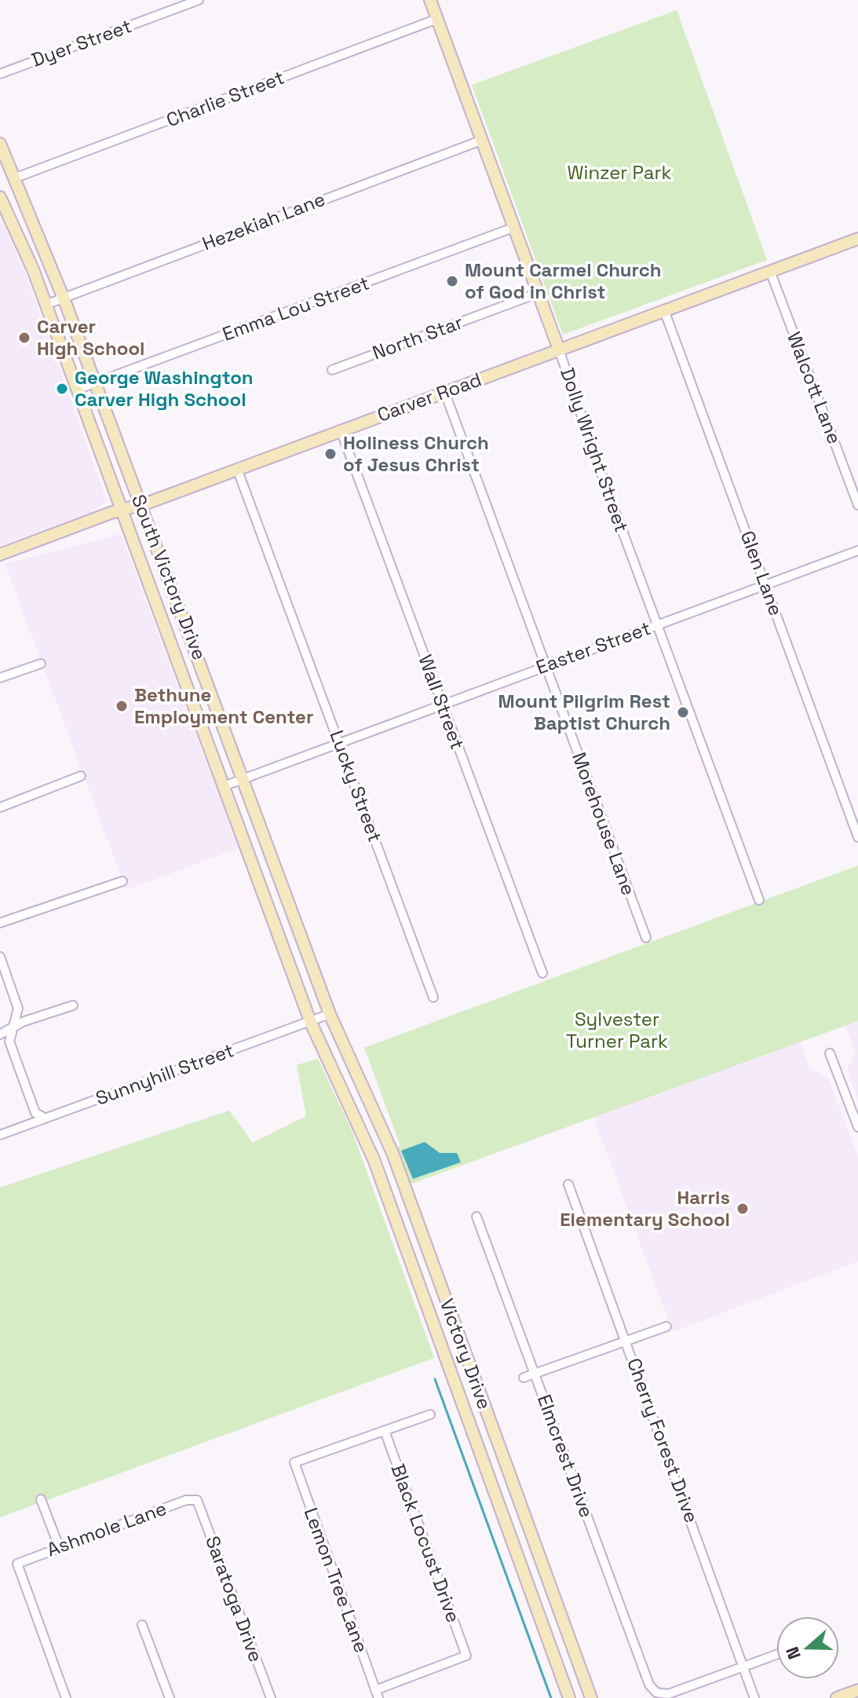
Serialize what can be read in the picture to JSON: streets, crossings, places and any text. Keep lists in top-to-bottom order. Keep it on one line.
{"streets":{"main road":["Carver Road","Dolly Wright Street","South Victory Drive","Victory Drive"],"street":["Dyer Street","Charlie Street","Hezekiah Lane","Emma Lou Street","North Star","Walcott Lane","Glen Lane","Easter Street","Wall Street","Lucky Street","Morehouse Lane","Sunnyhill Street","Cherry Forest Drive","Elmcrest Drive","Ashmole Lane","Black Locust Drive","Lemon Tree Lane","Saratoga Drive"]},"crossings":[["Charlie Street","Dolly Wright Street"],["Charlie Street","South Victory Drive"],["Hezekiah Lane","Dolly Wright Street"],["Hezekiah Lane","South Victory Drive"],["Emma Lou Street","Dolly Wright Street"],["Emma Lou Street","South Victory Drive"],["North Star","Dolly Wright Street"],["Walcott Lane","Carver Road"],["Carver Road","Dolly Wright Street"],["Carver Road","Glen Lane"],["Carver Road","South Victory Drive"],["Carver Road","Wall Street"],["Carver Road","Lucky Street"],["Carver Road","Morehouse Lane"],["Dolly Wright Street","Easter Street"],["Glen Lane","Easter Street"],["South Victory Drive","Easter Street"],["South Victory Drive","Sunnyhill Street"],["South Victory Drive","Victory Drive"],["Easter Street","Wall Street"],["Easter Street","Lucky Street"],["Easter Street","Morehouse Lane"],["Sunnyhill Street","Victory Drive"],["Cherry Forest Drive","Elmcrest Drive"],["Ashmole Lane","Saratoga Drive"],["Black Locust Drive","Lemon Tree Lane"]],"parks":["Winzer Park","Sylvester Turner Park"],"places":["Mount Carmel Church of God in Christ","Carver High School","George Washington Carver High School","Holiness Church of Jesus Christ","Bethune Employment Center","Mount Pilgrim Rest Baptist Church","Harris Elementary School"],"north":"left"}
